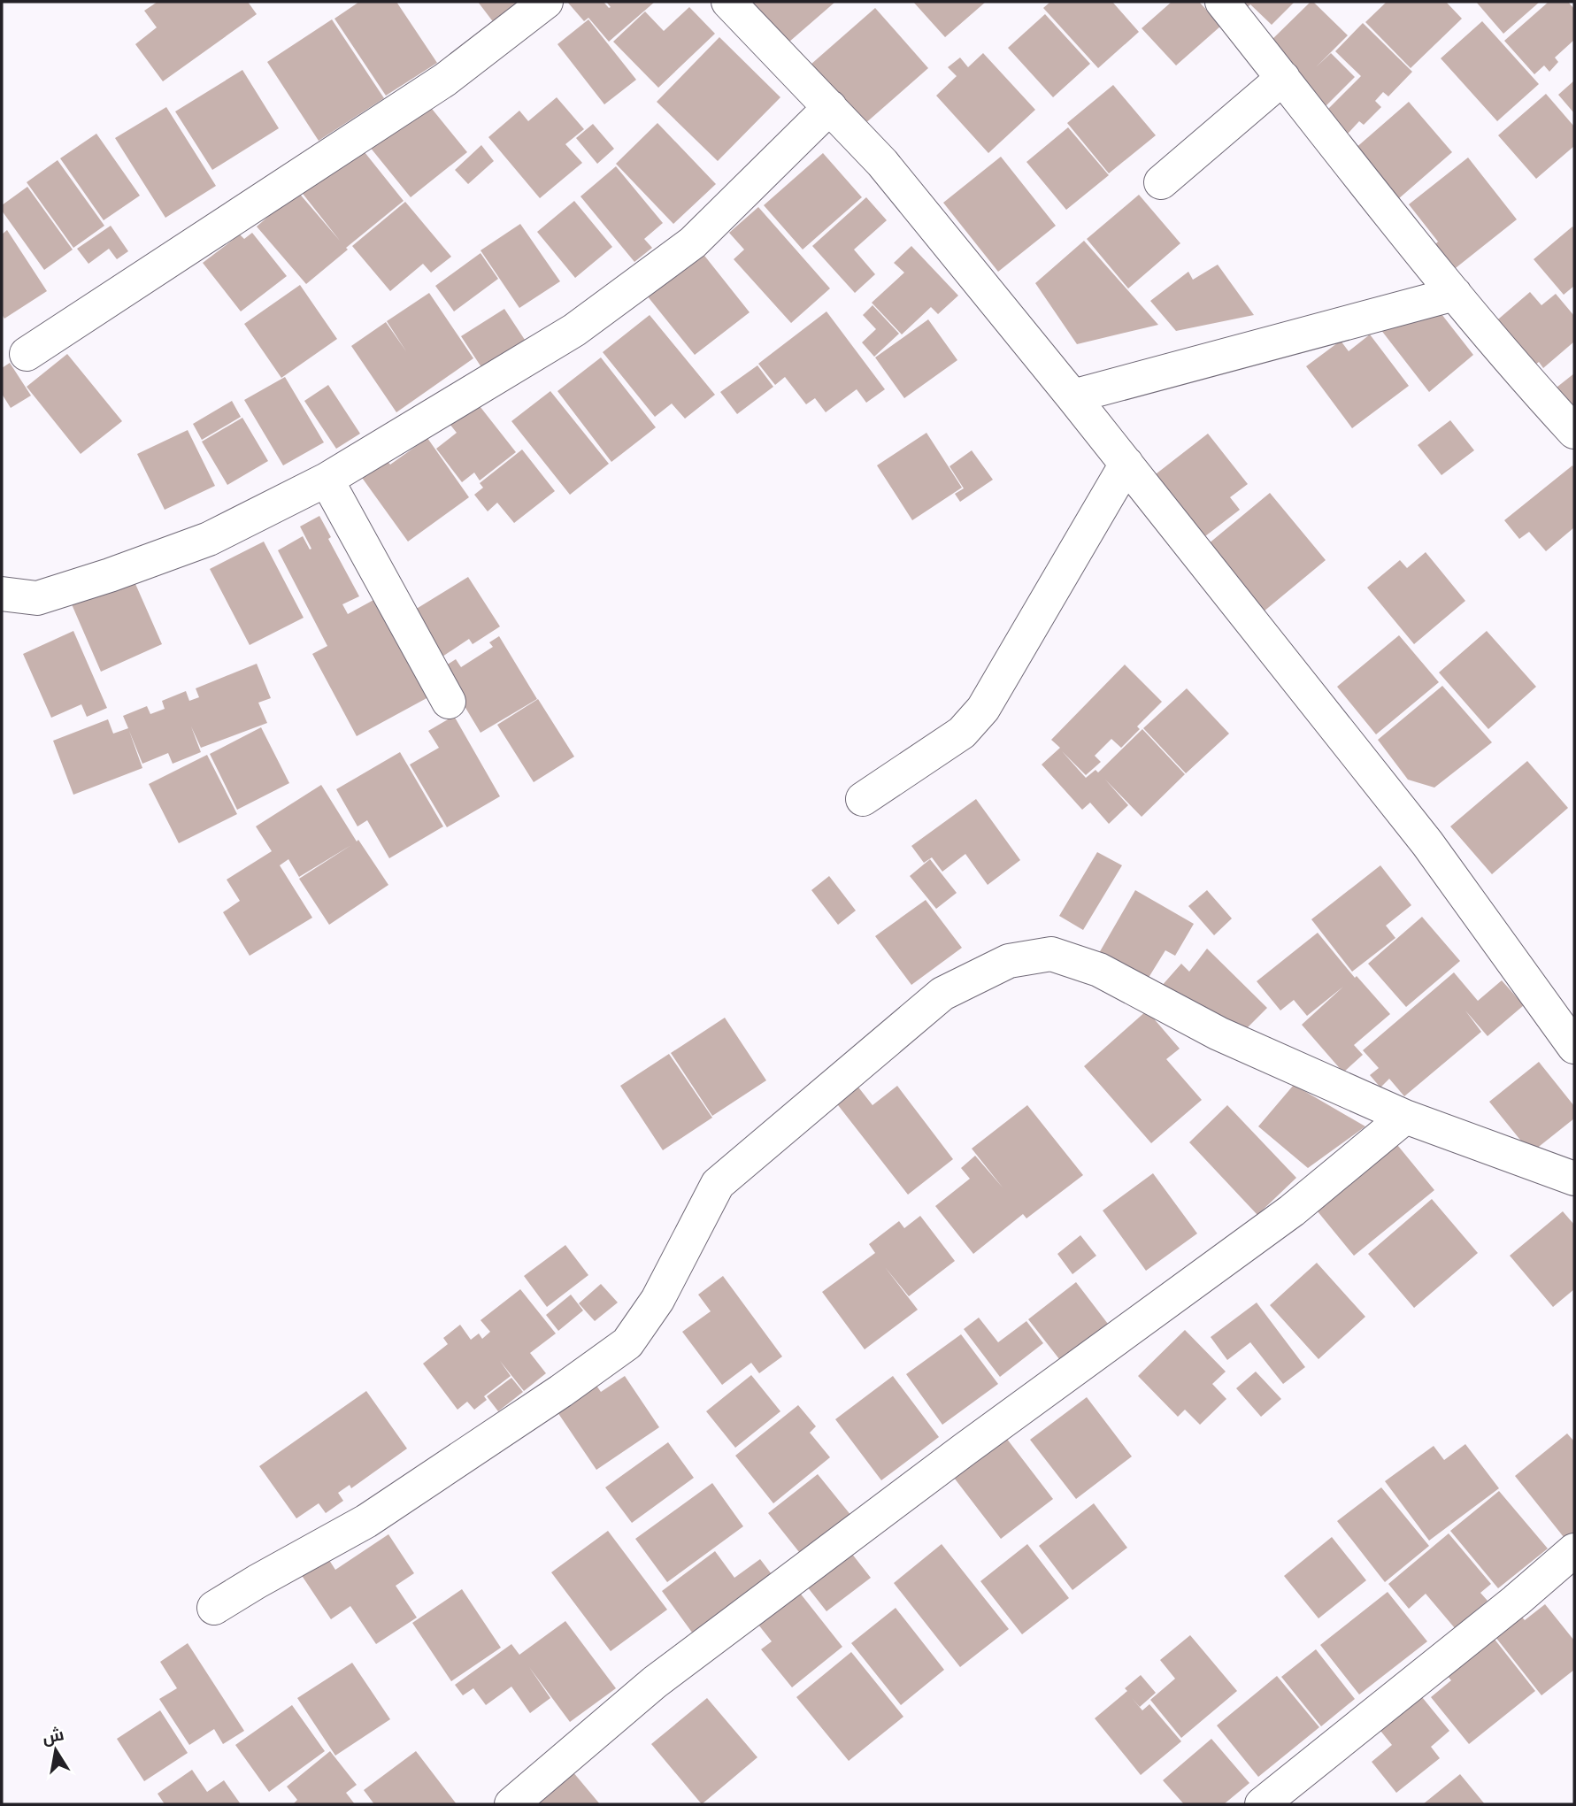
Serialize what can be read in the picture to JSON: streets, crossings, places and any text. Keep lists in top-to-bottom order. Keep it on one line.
{"north":"top"}
